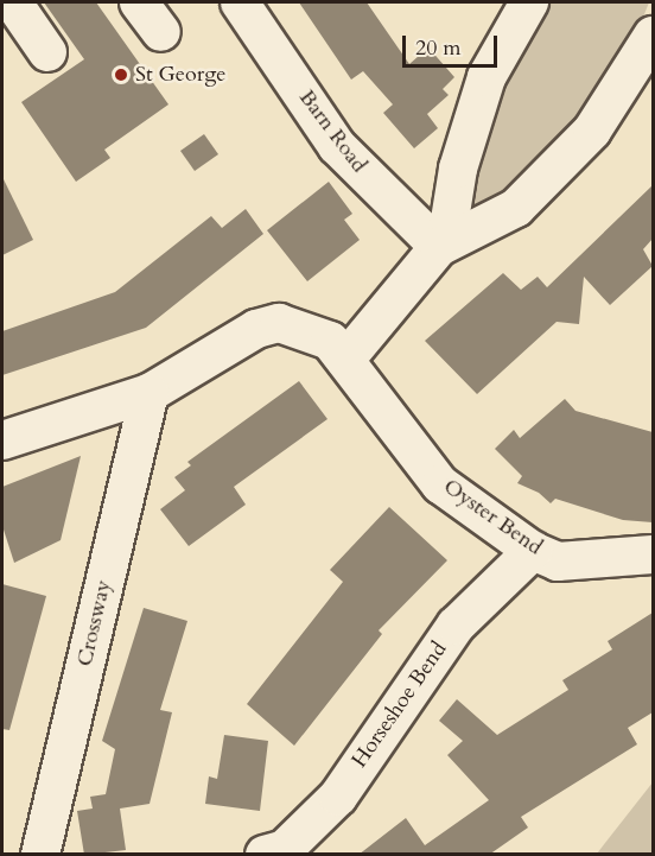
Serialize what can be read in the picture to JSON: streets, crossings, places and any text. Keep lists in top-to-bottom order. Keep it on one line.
{"streets":{"street":["Barn Road","Oyster Bend","Crossway","Horseshoe Bend"]},"crossings":[["Oyster Bend","Horseshoe Bend"]],"places":["St George"],"scale_bar":"20 m"}
